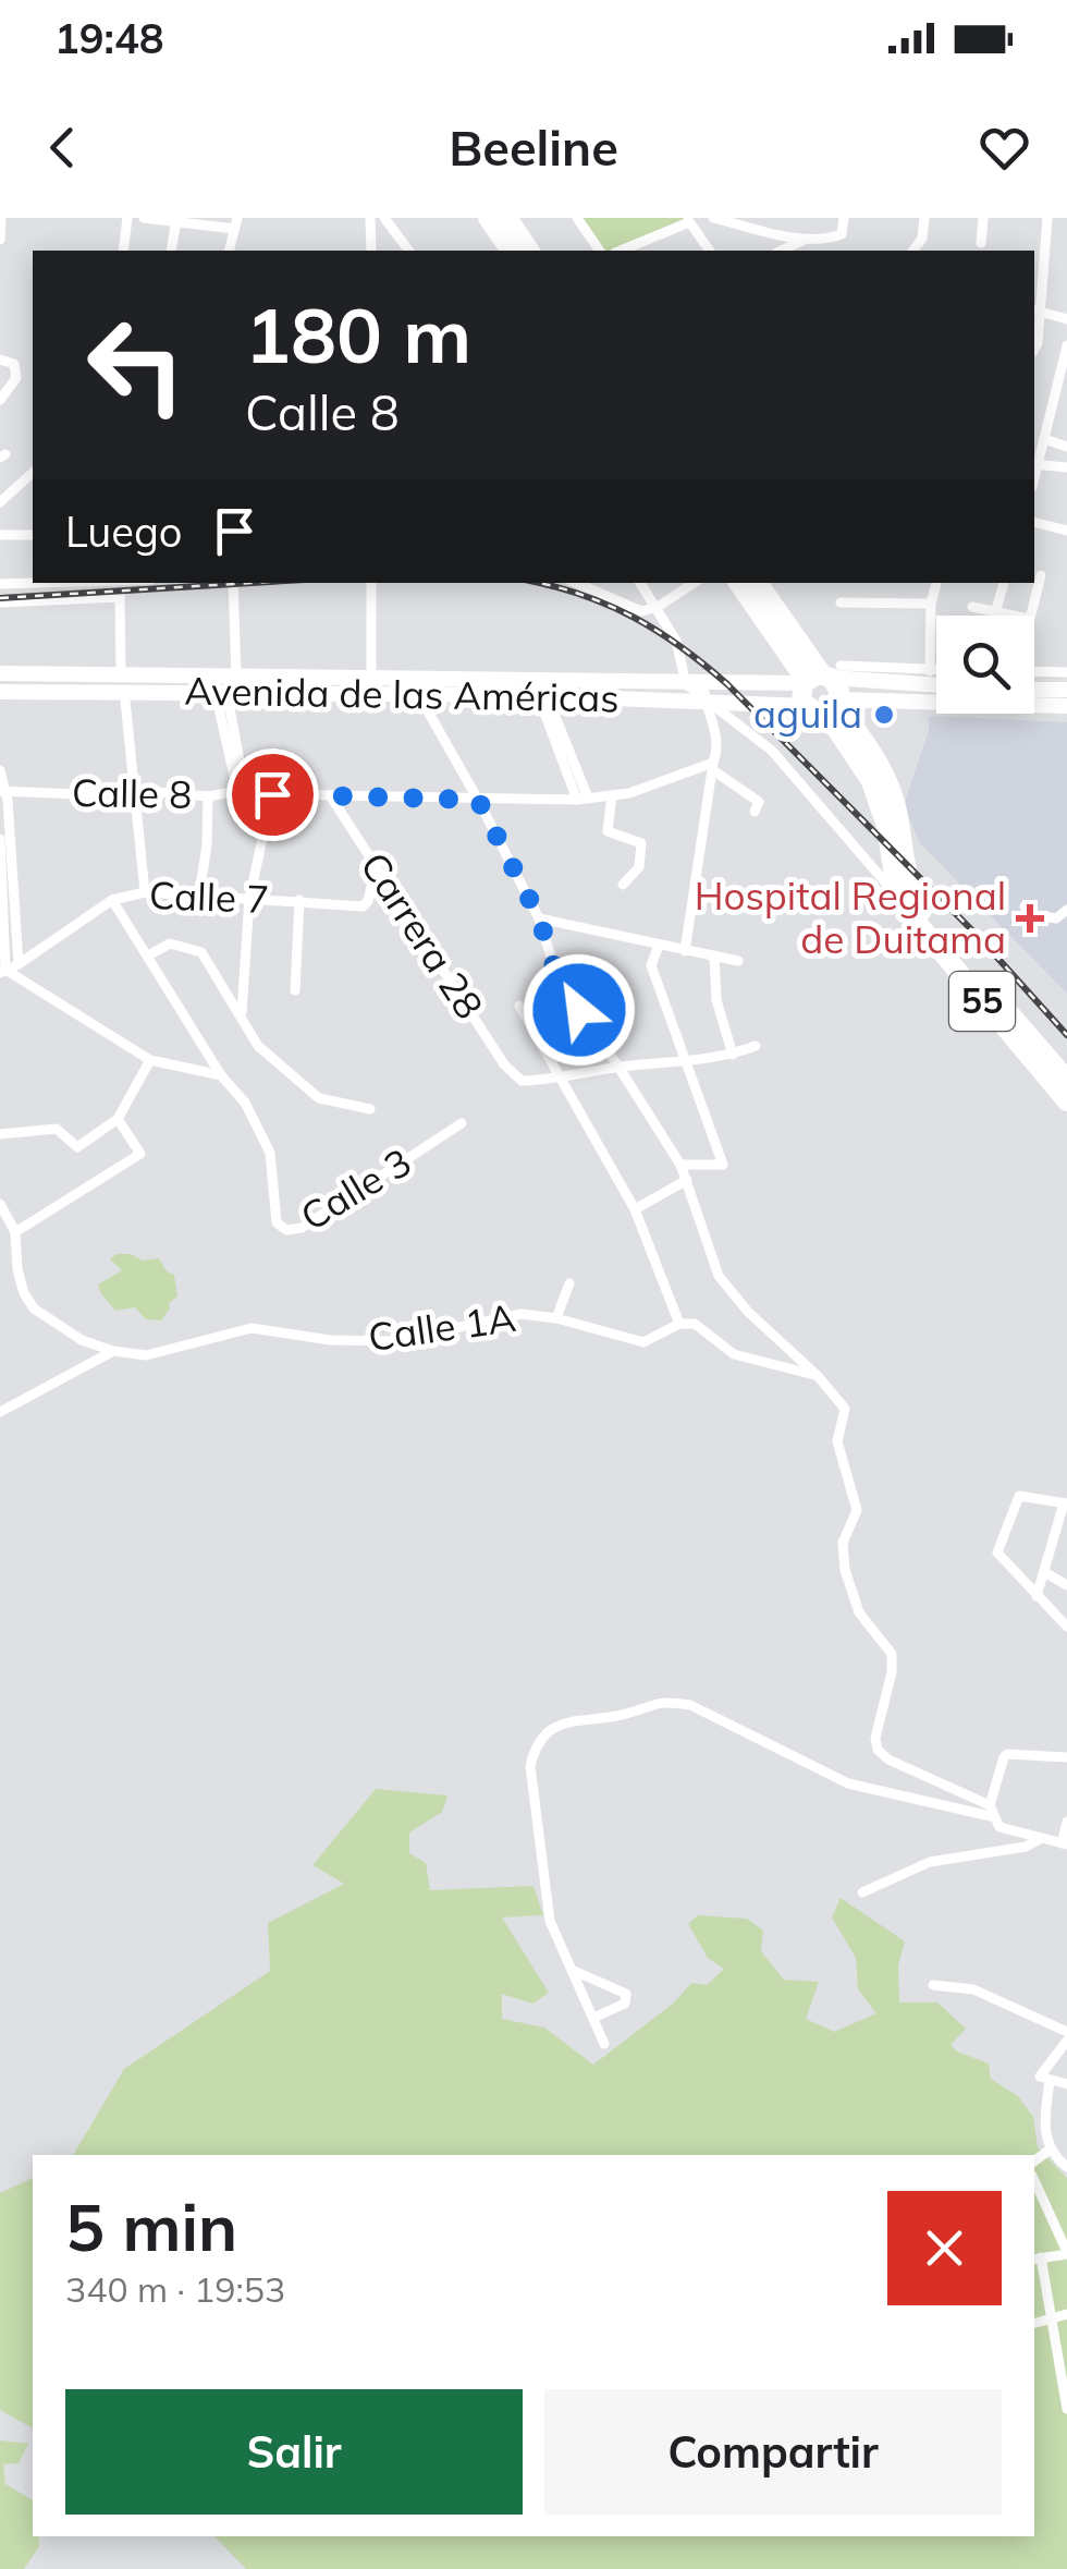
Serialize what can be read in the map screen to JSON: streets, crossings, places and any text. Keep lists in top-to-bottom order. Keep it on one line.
{"streets":{"highway":["55"],"main road":["Avenida de las Américas"],"street":["Calle 8","Calle 7","Carrera 28","Calle 3","Calle 1A"]},"crossings":[["Avenida de las Américas","55"],["Calle 8","Carrera 28"],["Calle 7","Carrera 28"]],"places":{"other":["aguila"],"health":["Hospital Regional de Duitama"]},"page":{"status":"19:48","header":"Beeline","turn":["180 m","Calle 8"],"then":"Luego","heading":["5 min","340 m · 19:53"],"buttons":["Salir","Compartir"]}}
